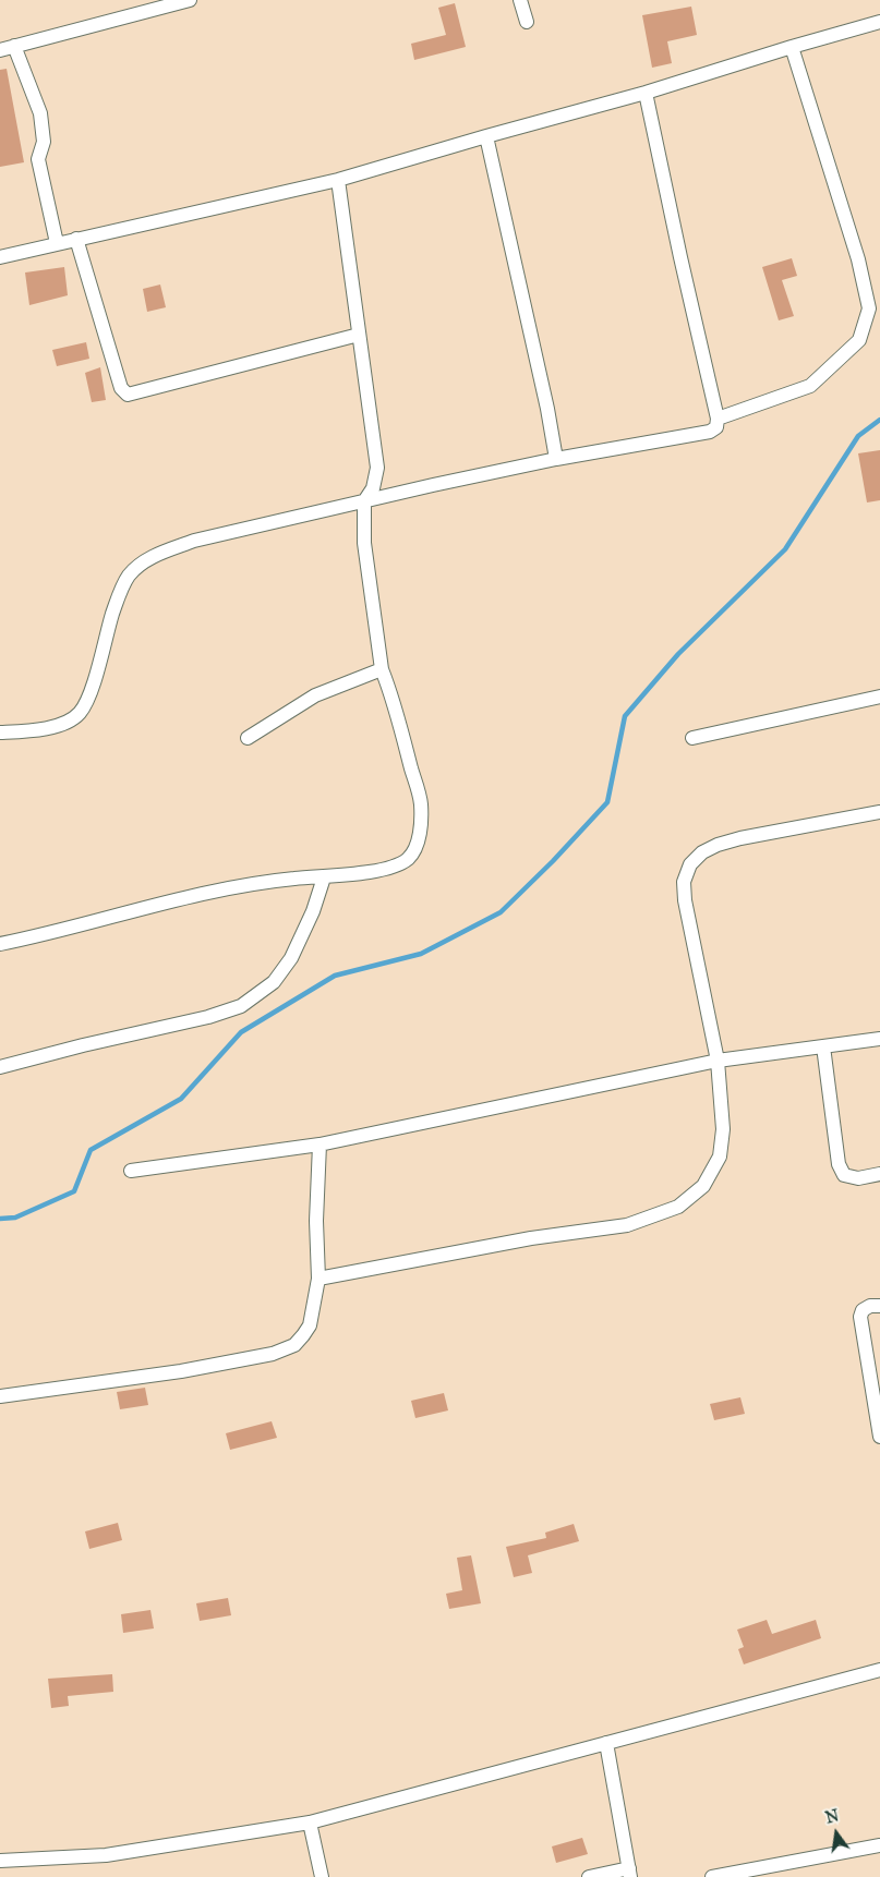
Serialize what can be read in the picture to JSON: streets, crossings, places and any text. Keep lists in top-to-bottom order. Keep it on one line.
{"north":"top"}
